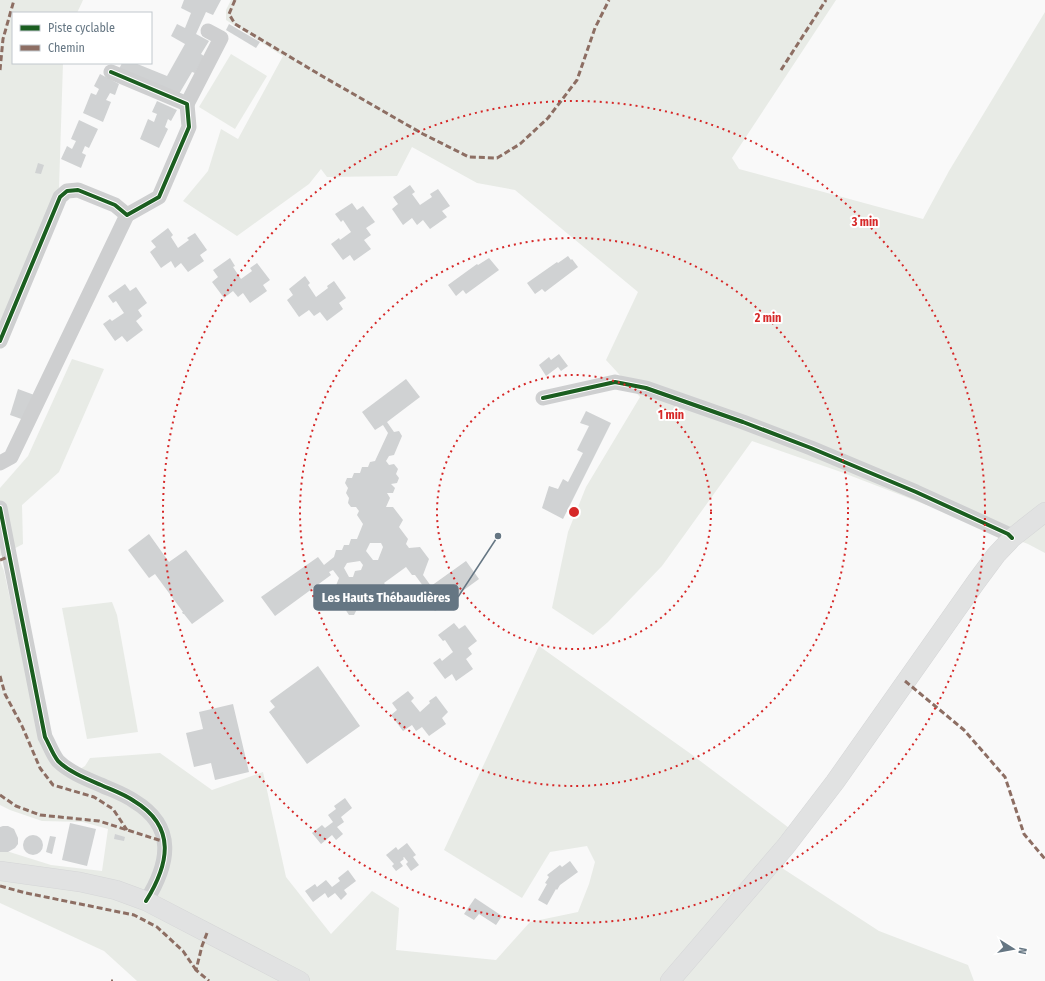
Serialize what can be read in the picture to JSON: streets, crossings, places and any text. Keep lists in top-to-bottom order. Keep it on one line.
{"places":["Les Hauts Thébaudières"],"legend":["Piste cyclable","Chemin"],"north":"right","rings":["3 min","2 min","1 min"]}
